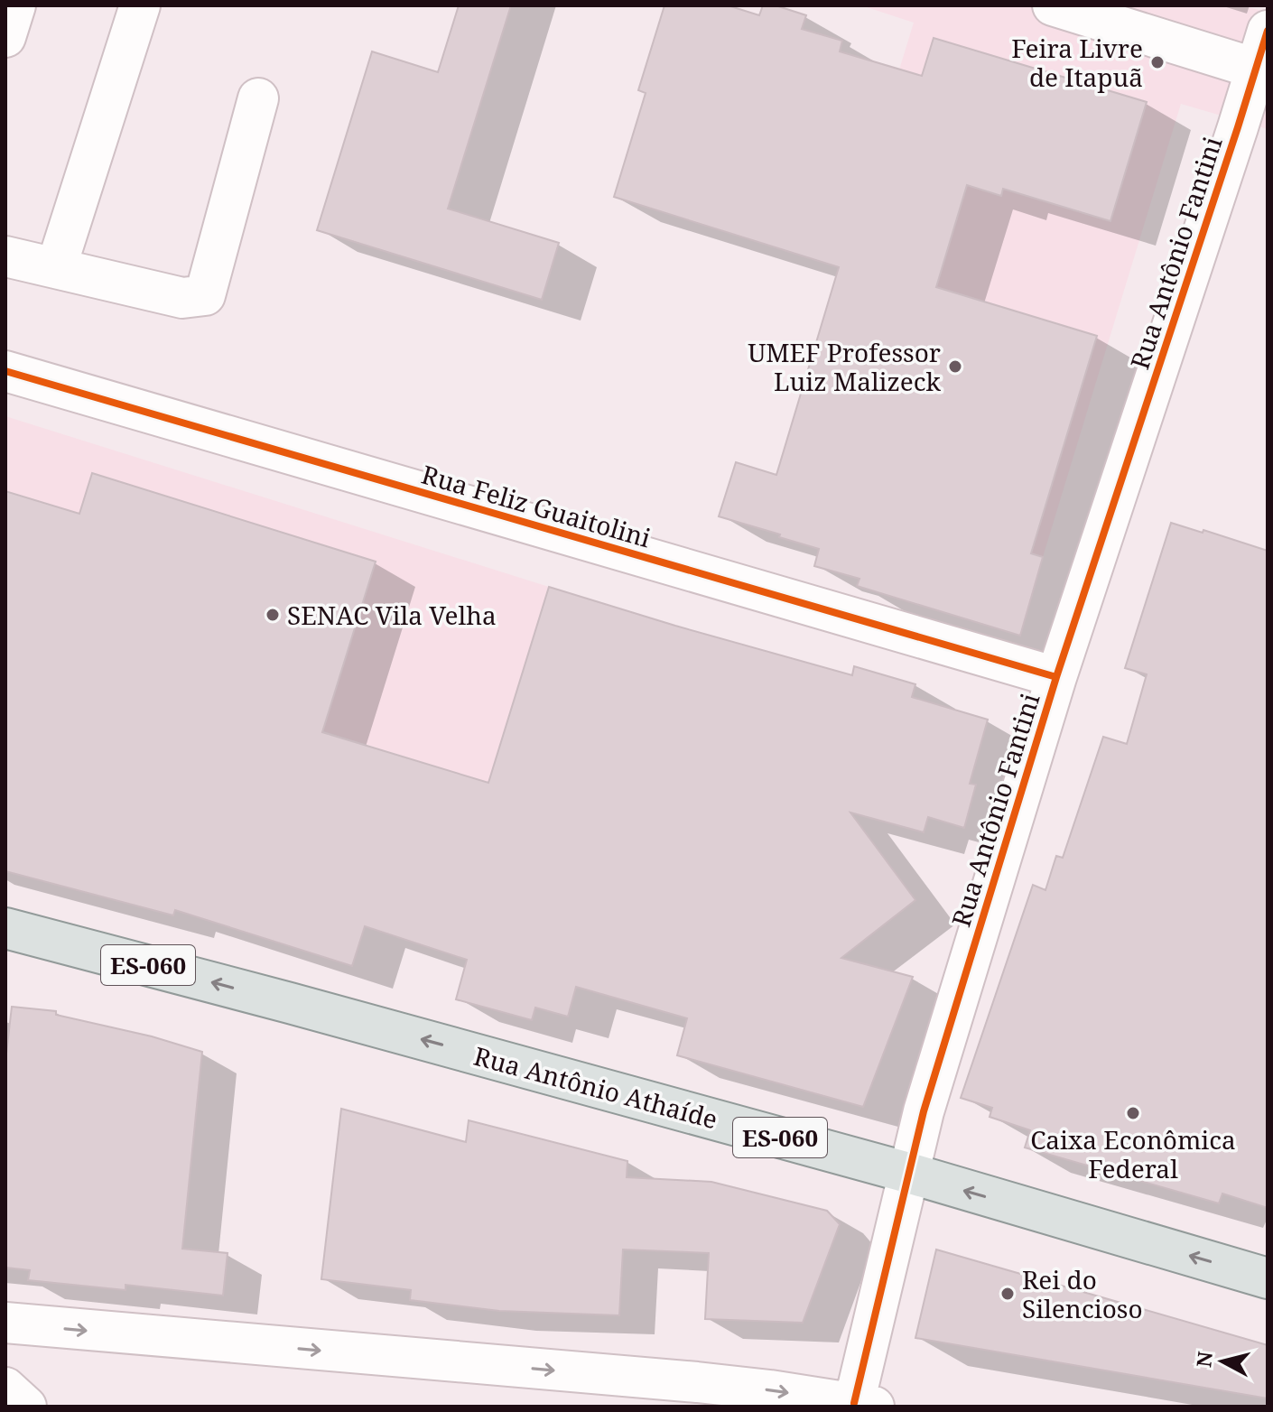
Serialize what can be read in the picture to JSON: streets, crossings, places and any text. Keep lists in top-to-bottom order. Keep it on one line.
{"streets":{"main road":["ES-060","Rua Antônio Athaíde"],"street":["Rua Antônio Fantini","Rua Feliz Guaitolini"]},"crossings":[["Rua Antônio Fantini","Rua Feliz Guaitolini"],["Rua Antônio Fantini","Rua Antônio Athaíde"]],"one_way":["Rua Antônio Athaíde"],"places":["Feira Livre de Itapuã","UMEF Professor Luiz Malizeck","SENAC Vila Velha","Caixa Econômica Federal","Rei do Silencioso"],"north":"left"}
